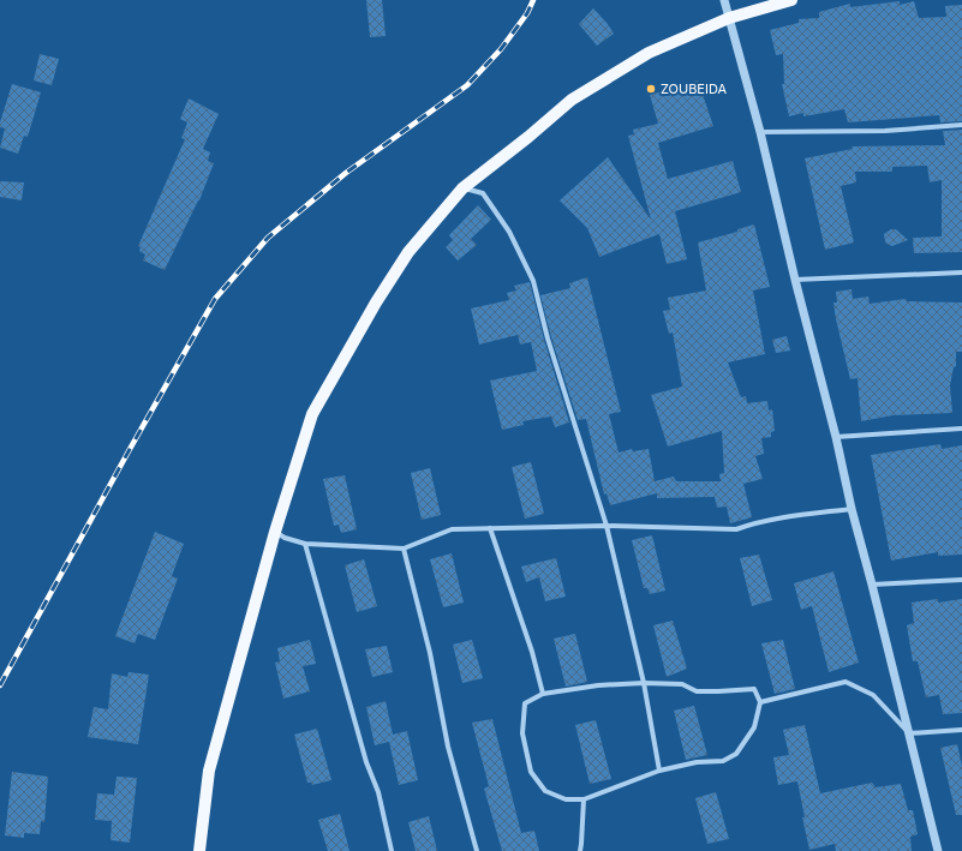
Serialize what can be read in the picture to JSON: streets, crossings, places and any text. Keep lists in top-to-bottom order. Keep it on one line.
{"places":["ZOUBEIDA"]}
